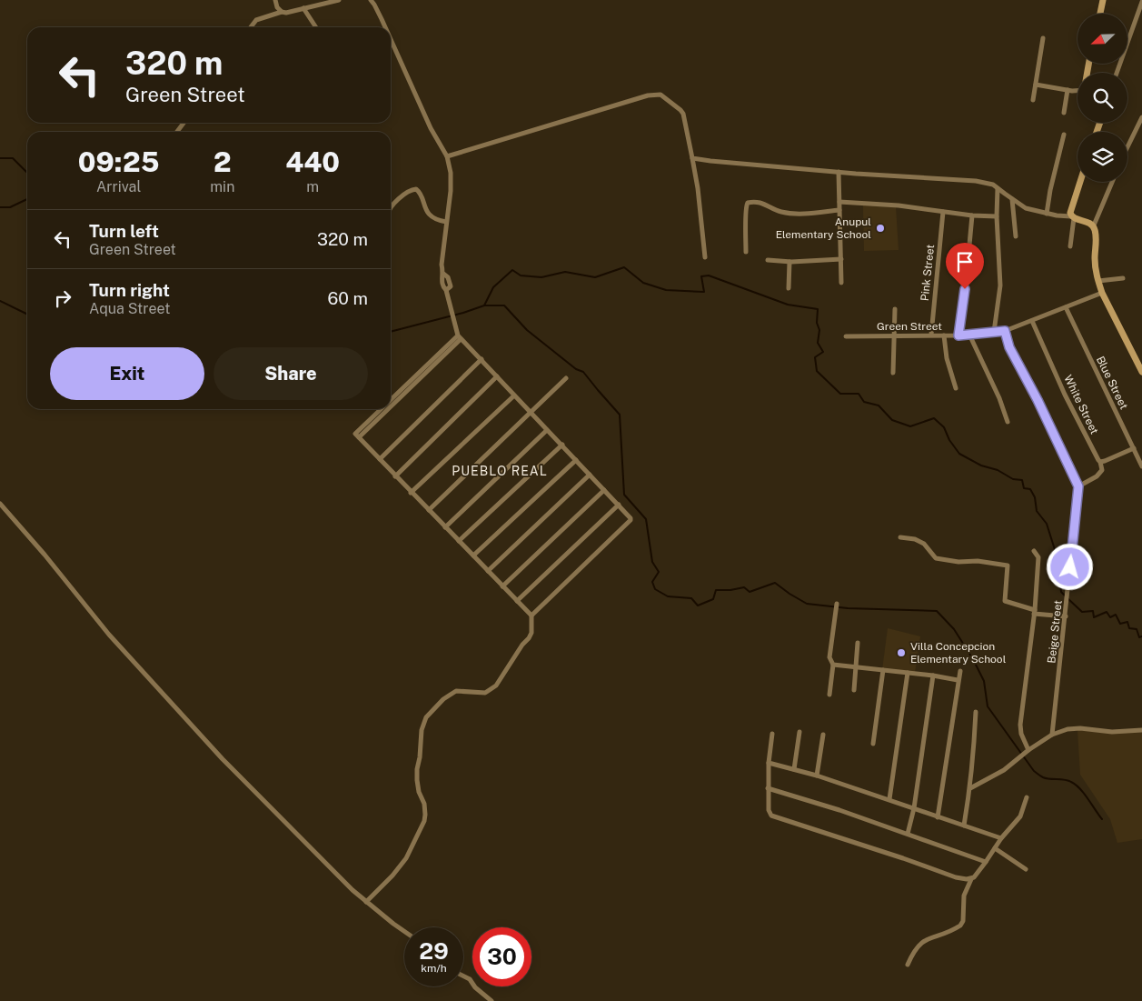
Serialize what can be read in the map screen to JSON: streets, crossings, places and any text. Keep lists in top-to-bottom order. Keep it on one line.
{"streets":{"street":["Pink Street","Green Street","Blue Street","White Street","Beige Street"]},"crossings":[["Pink Street","Green Street"],["Green Street","Blue Street"],["Green Street","White Street"]],"districts":["PUEBLO REAL"],"places":["Anupul Elementary School","Villa Concepcion Elementary School"],"north":"bottom left","page":{"turn":["320 m","Green Street"],"eta":["09:25","Arrival","2","min","440","m"],"list":[{"name":"Turn left","note":"Green Street","value":"320 m"},{"name":"Turn right","note":"Aqua Street","value":"60 m"}],"buttons":["Exit","Share"],"speed":"29 km/h","limit":"30"}}
